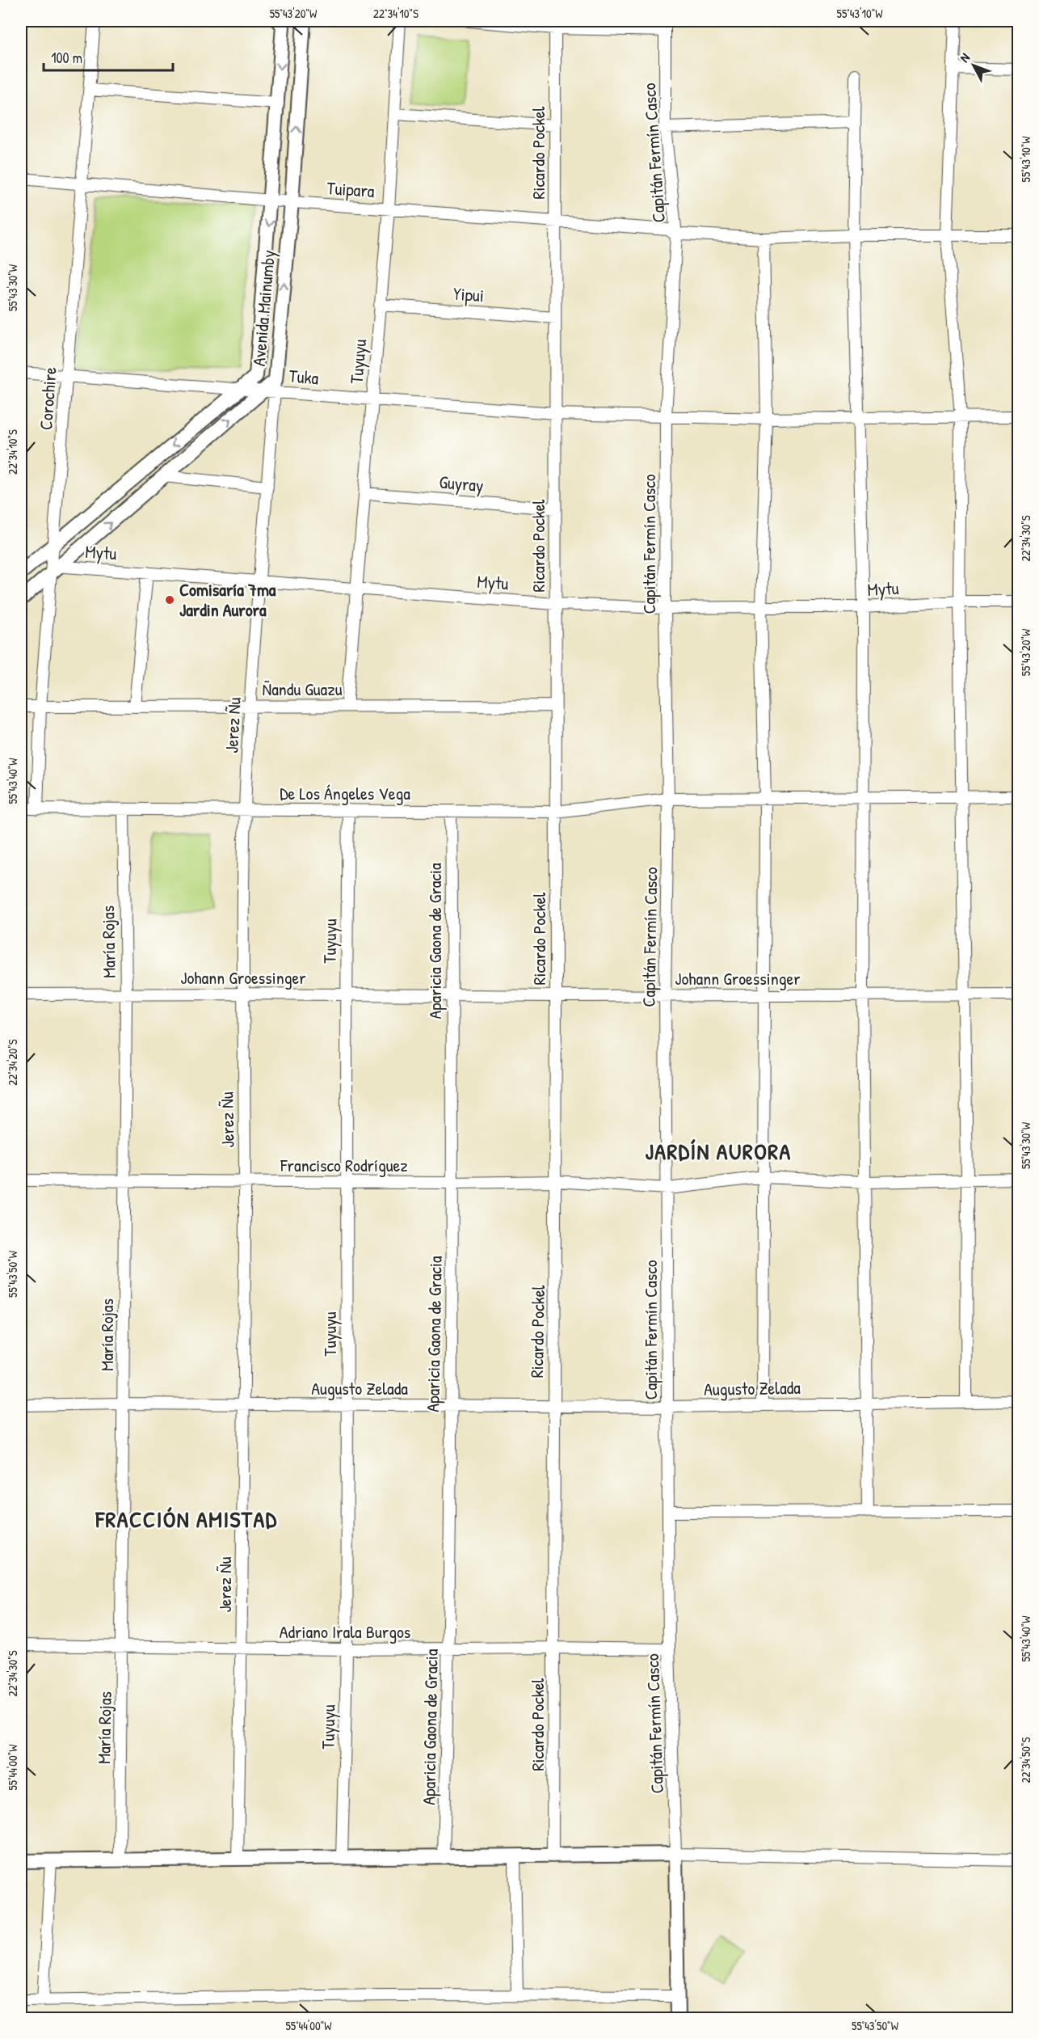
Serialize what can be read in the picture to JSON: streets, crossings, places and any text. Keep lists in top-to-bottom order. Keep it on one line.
{"streets":{"street":["Ricardo Pockel","Capitán Fermín Casco","Tuipara","Yipui","Avenida Mainumby","Tuyuyu","Tuka","Corochire","Guyray","Mytu","Ñandu Guazu","Jerez Ñu","De Los Ángeles Vega","Aparicia Gaona de Gracia","María Rojas","Johann Groessinger","Francisco Rodríguez","Augusto Zelada","Adriano Irala Burgos"]},"crossings":[["Ricardo Pockel","Tuipara"],["Ricardo Pockel","Yipui"],["Ricardo Pockel","Tuka"],["Ricardo Pockel","Guyray"],["Ricardo Pockel","Mytu"],["Ricardo Pockel","Ñandu Guazu"],["Ricardo Pockel","De Los Ángeles Vega"],["Ricardo Pockel","Johann Groessinger"],["Ricardo Pockel","Francisco Rodríguez"],["Ricardo Pockel","Augusto Zelada"],["Ricardo Pockel","Adriano Irala Burgos"],["Capitán Fermín Casco","Tuipara"],["Capitán Fermín Casco","Tuka"],["Capitán Fermín Casco","Mytu"],["Capitán Fermín Casco","De Los Ángeles Vega"],["Capitán Fermín Casco","Johann Groessinger"],["Capitán Fermín Casco","Francisco Rodríguez"],["Capitán Fermín Casco","Augusto Zelada"],["Capitán Fermín Casco","Adriano Irala Burgos"],["Tuipara","Avenida Mainumby"],["Tuipara","Tuyuyu"],["Tuipara","Corochire"],["Yipui","Tuyuyu"],["Avenida Mainumby","Tuka"],["Avenida Mainumby","Corochire"],["Avenida Mainumby","Mytu"],["Avenida Mainumby","Jerez Ñu"],["Tuyuyu","Tuka"],["Tuyuyu","Guyray"],["Tuyuyu","Mytu"],["Tuyuyu","Ñandu Guazu"],["Tuyuyu","De Los Ángeles Vega"],["Tuyuyu","Johann Groessinger"],["Tuyuyu","Francisco Rodríguez"],["Tuyuyu","Augusto Zelada"],["Tuyuyu","Adriano Irala Burgos"],["Tuka","Corochire"],["Tuka","Jerez Ñu"],["Corochire","Mytu"],["Corochire","Ñandu Guazu"],["Corochire","De Los Ángeles Vega"],["Mytu","Jerez Ñu"],["Ñandu Guazu","Jerez Ñu"],["Jerez Ñu","De Los Ángeles Vega"],["Jerez Ñu","Johann Groessinger"],["Jerez Ñu","Francisco Rodríguez"],["Jerez Ñu","Augusto Zelada"],["Jerez Ñu","Adriano Irala Burgos"],["De Los Ángeles Vega","Aparicia Gaona de Gracia"],["De Los Ángeles Vega","María Rojas"],["Aparicia Gaona de Gracia","Johann Groessinger"],["Aparicia Gaona de Gracia","Francisco Rodríguez"],["Aparicia Gaona de Gracia","Augusto Zelada"],["Aparicia Gaona de Gracia","Adriano Irala Burgos"],["María Rojas","Johann Groessinger"],["María Rojas","Francisco Rodríguez"],["María Rojas","Augusto Zelada"],["María Rojas","Adriano Irala Burgos"]],"districts":["JARDÍN AURORA","FRACCIÓN AMISTAD"],"places":["Comisaría 7ma Jardin Aurora"],"scale_bar":"100 m","north":"top left","coordinates":["55°43'20\"W","22°34'10\"S","55°43'10\"W","55°43'30\"W","22°34'30\"S","55°43'40\"W","22°34'20\"S","55°43'50\"W","22°34'50\"S","55°44'00\"W"]}
